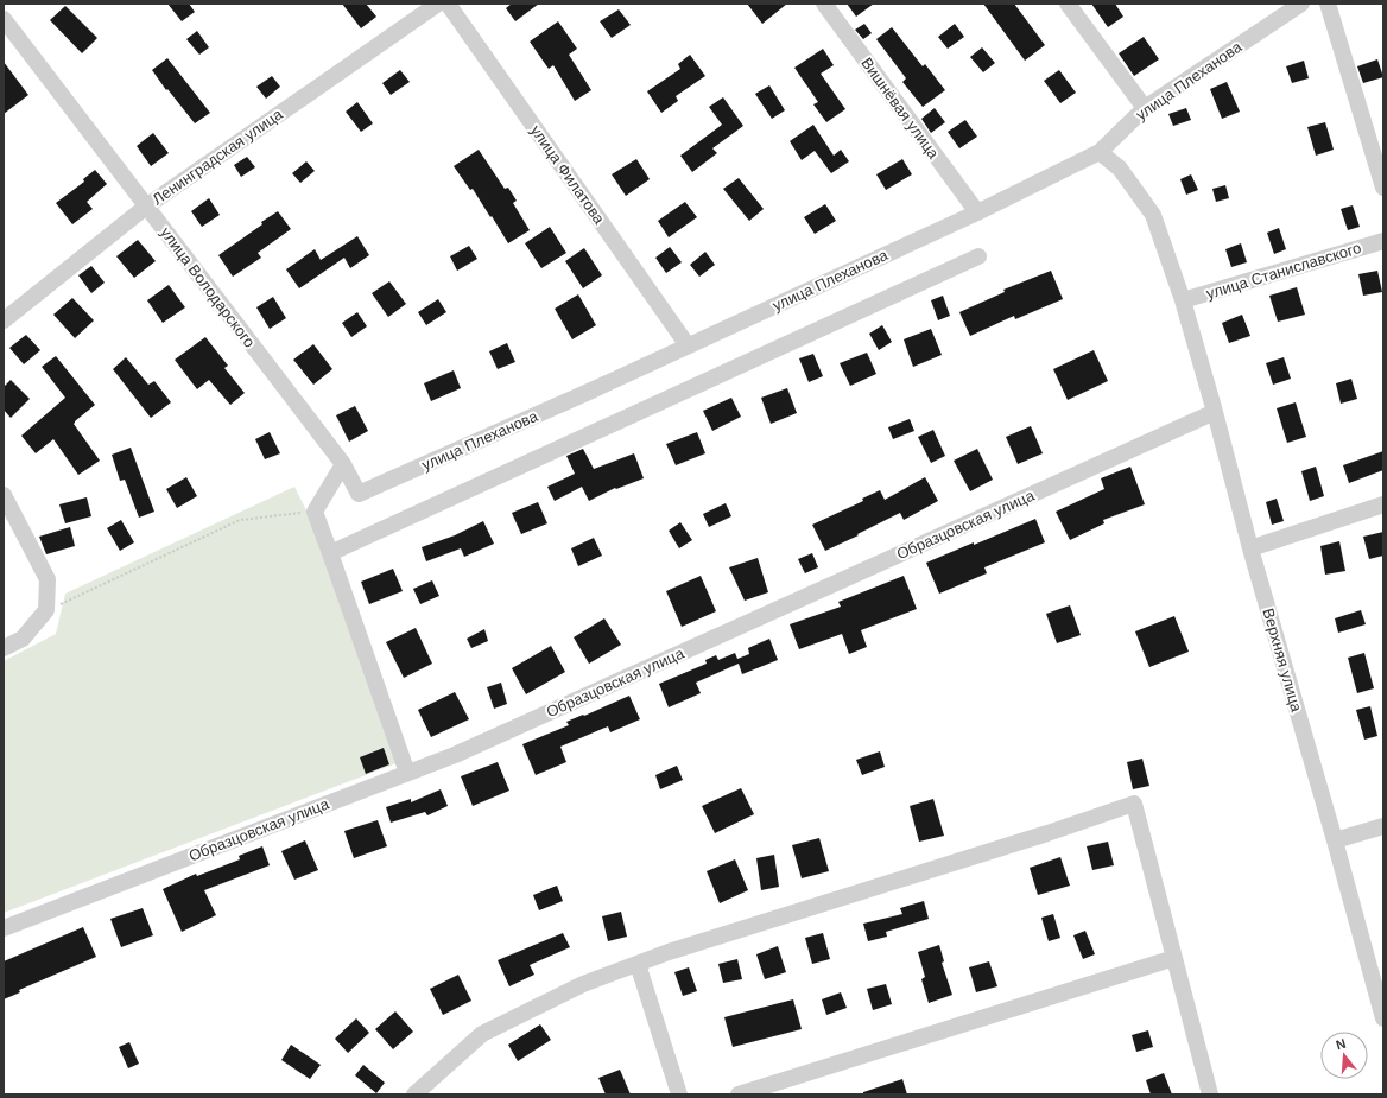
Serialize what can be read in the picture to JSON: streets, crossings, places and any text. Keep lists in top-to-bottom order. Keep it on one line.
{"streets":{"street":["улица Плеханова","Вишнёвая улица","Ленинградская улица","улица Филатова","улица Станиславского","улица Володарского","Образцовская улица","Верхняя улица"]},"crossings":[["улица Плеханова","Вишнёвая улица"],["улица Плеханова","улица Филатова"],["улица Плеханова","улица Володарского"],["улица Плеханова","Верхняя улица"],["Ленинградская улица","улица Володарского"],["улица Станиславского","Верхняя улица"],["Образцовская улица","Верхняя улица"]],"north":"top"}
